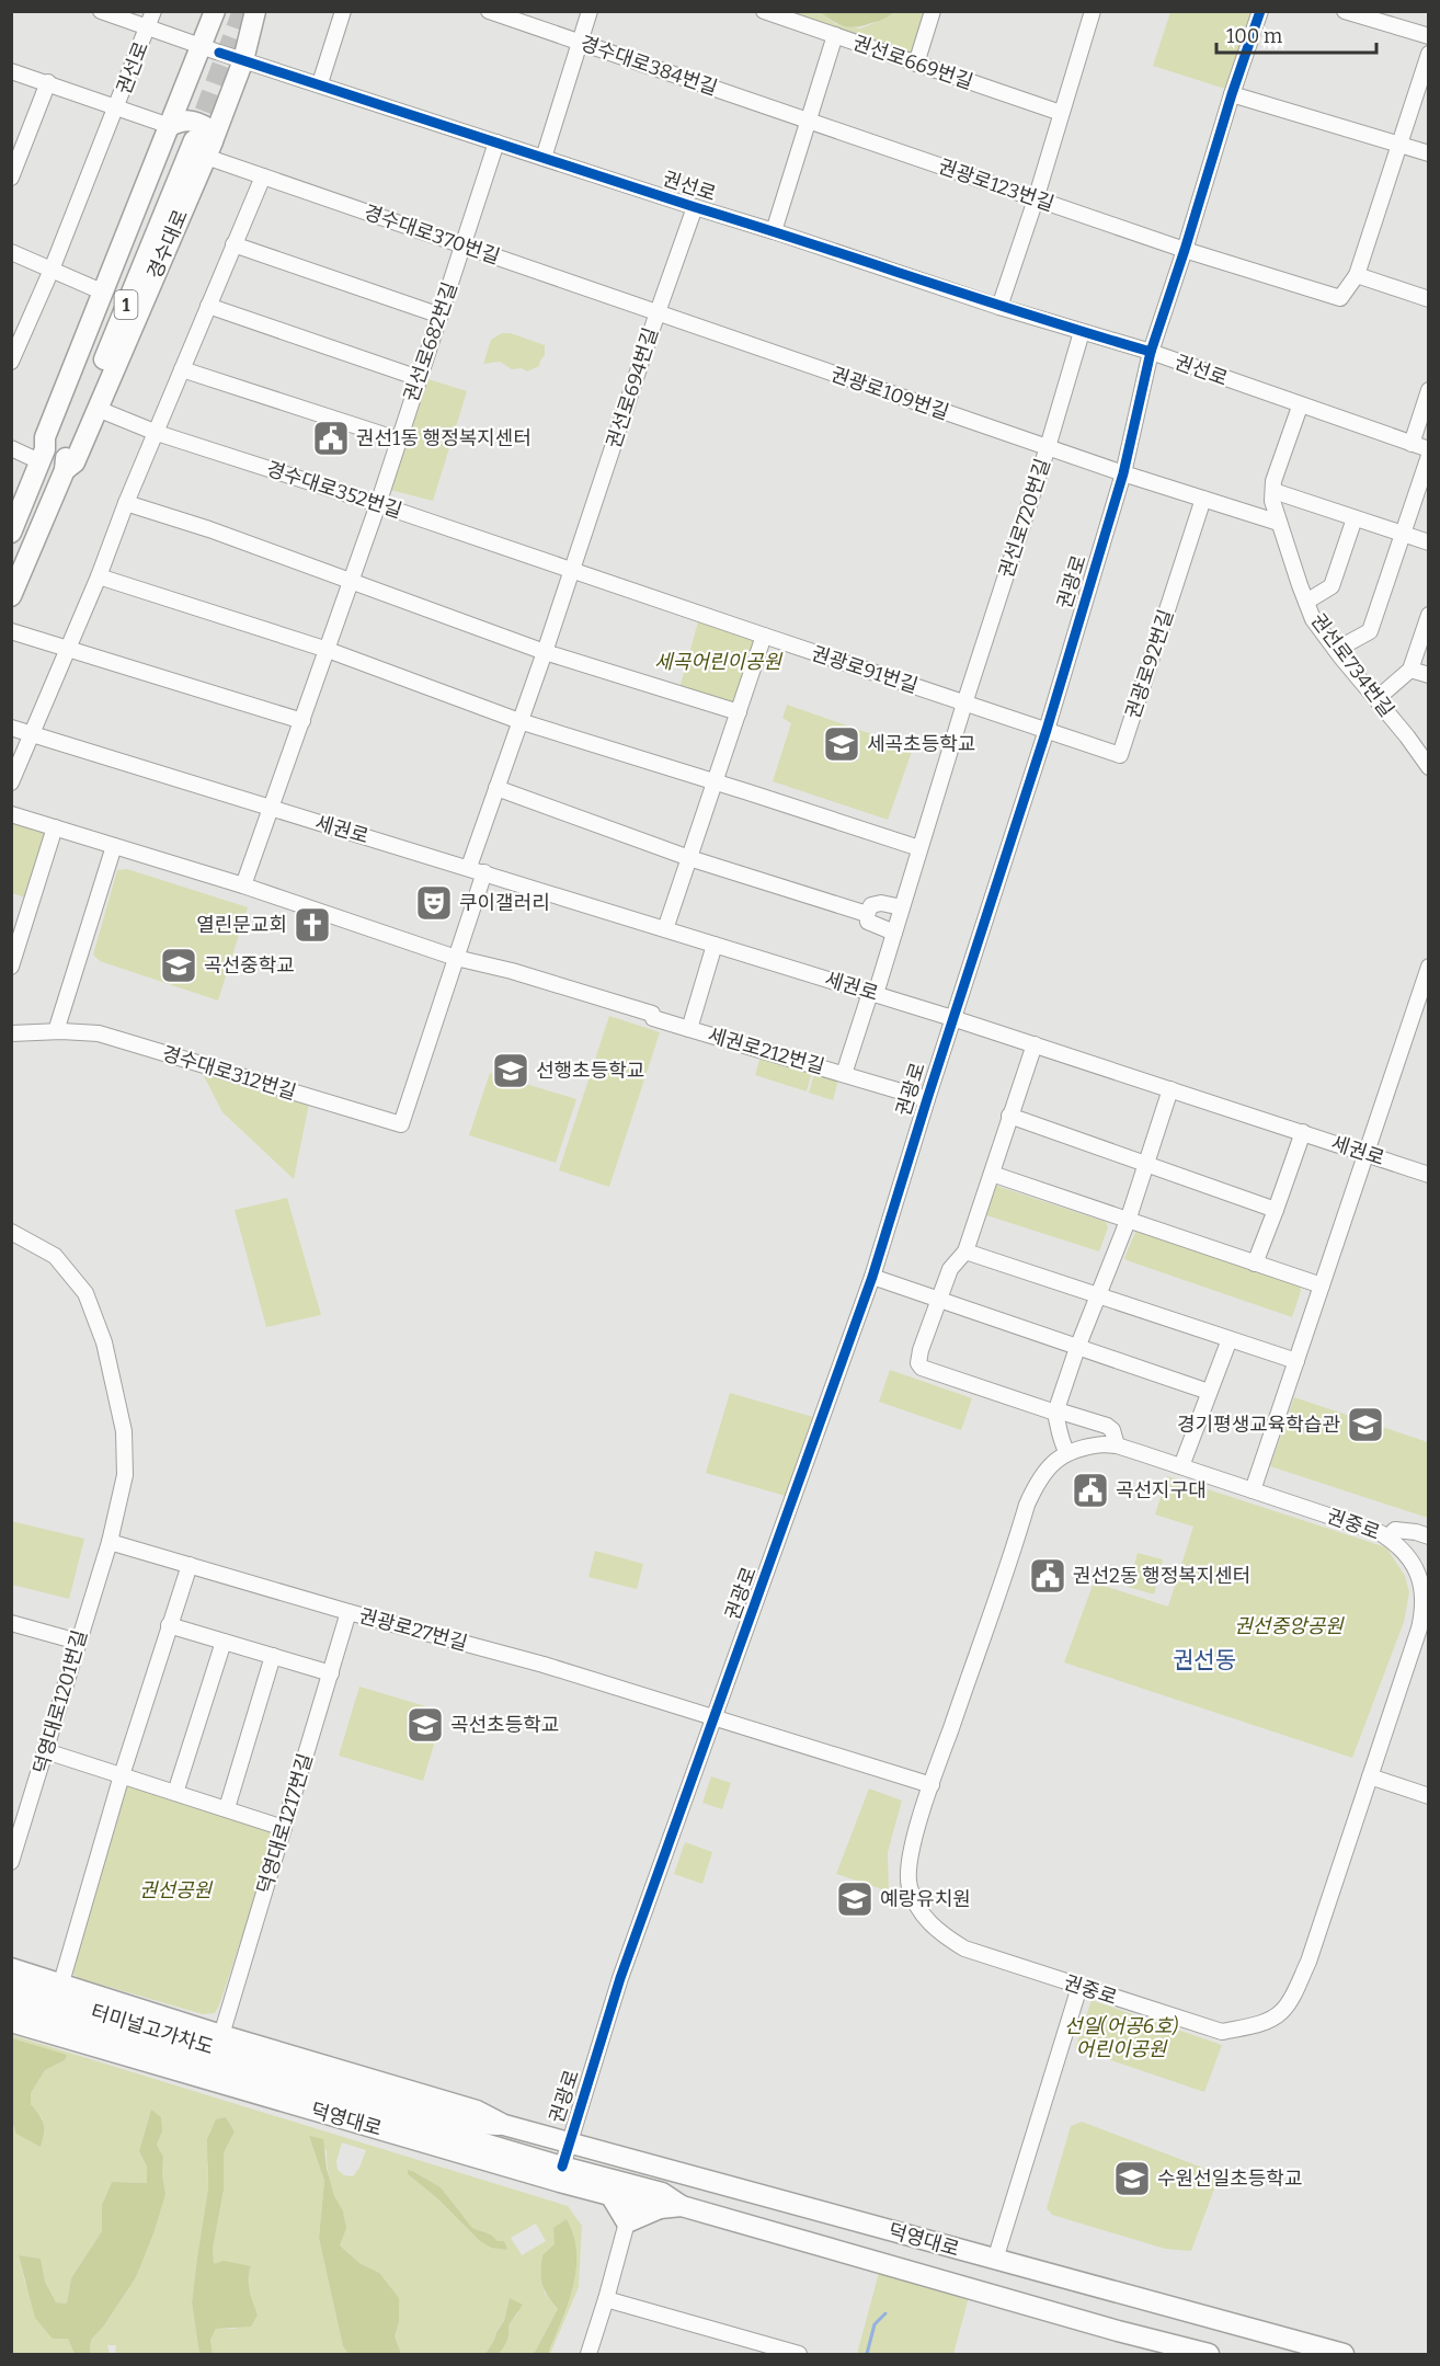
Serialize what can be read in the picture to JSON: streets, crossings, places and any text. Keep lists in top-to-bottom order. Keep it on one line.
{"streets":{"main road":["경수대로","1","터미널고가차도","덕영대로"],"street":["권선로669번길","경수대로384번길","권선로","권광로123번길","경수대로370번길","권선로682번길","권선로694번길","권광로109번길","경수대로352번길","권선로720번길","권광로","권광로92번길","권선로734번길","권광로91번길","세권로","세권로212번길","경수대로312번길","권중로","권광로27번길","덕영대로1201번길","덕영대로1217번길"]},"crossings":[["경수대로384번길","권광로123번길"],["권선로","경수대로370번길"],["권선로","경수대로"],["권선로","권선로682번길"],["권선로","권선로694번길"],["권선로","권선로720번길"],["권선로","권광로"],["권선로","권선로734번길"],["권광로123번길","권광로"],["경수대로370번길","경수대로"],["경수대로370번길","권선로682번길"],["경수대로370번길","권선로694번길"],["경수대로370번길","권광로109번길"],["경수대로","경수대로352번길"],["권선로682번길","경수대로352번길"],["권선로682번길","세권로"],["권선로694번길","권광로109번길"],["권선로694번길","경수대로352번길"],["권선로694번길","권광로91번길"],["권선로694번길","세권로"],["권광로109번길","권선로720번길"],["권광로109번길","권광로"],["권광로109번길","권광로92번길"],["권광로109번길","권선로734번길"],["경수대로352번길","권광로91번길"],["권선로720번길","권광로91번길"],["권선로720번길","세권로"],["권선로720번길","세권로212번길"],["권광로","권광로92번길"],["권광로","권광로91번길"],["권광로","세권로"],["권광로","세권로212번길"],["권광로","권광로27번길"],["권광로","덕영대로"],["권광로92번길","권광로91번길"],["세권로","세권로212번길"],["권중로","권광로27번길"],["권광로27번길","덕영대로1201번길"],["권광로27번길","덕영대로1217번길"],["덕영대로1217번길","덕영대로"],["터미널고가차도","덕영대로"]],"districts":["권선동"],"parks":["세곡어린이공원","권선중앙공원","권선공원","선일(어공6호) 어린이공원"],"places":{"public building":["권선1동 행정복지센터","곡선지구대","권선2동 행정복지센터"],"school or university":["세곡초등학교","곡선중학교","선행초등학교","경기평생교육학습관","곡선초등학교","예랑유치원","수원선일초등학교"],"theatre":["쿠이갤러리"],"church":["열린문교회"]},"scale_bar":"100 m"}
